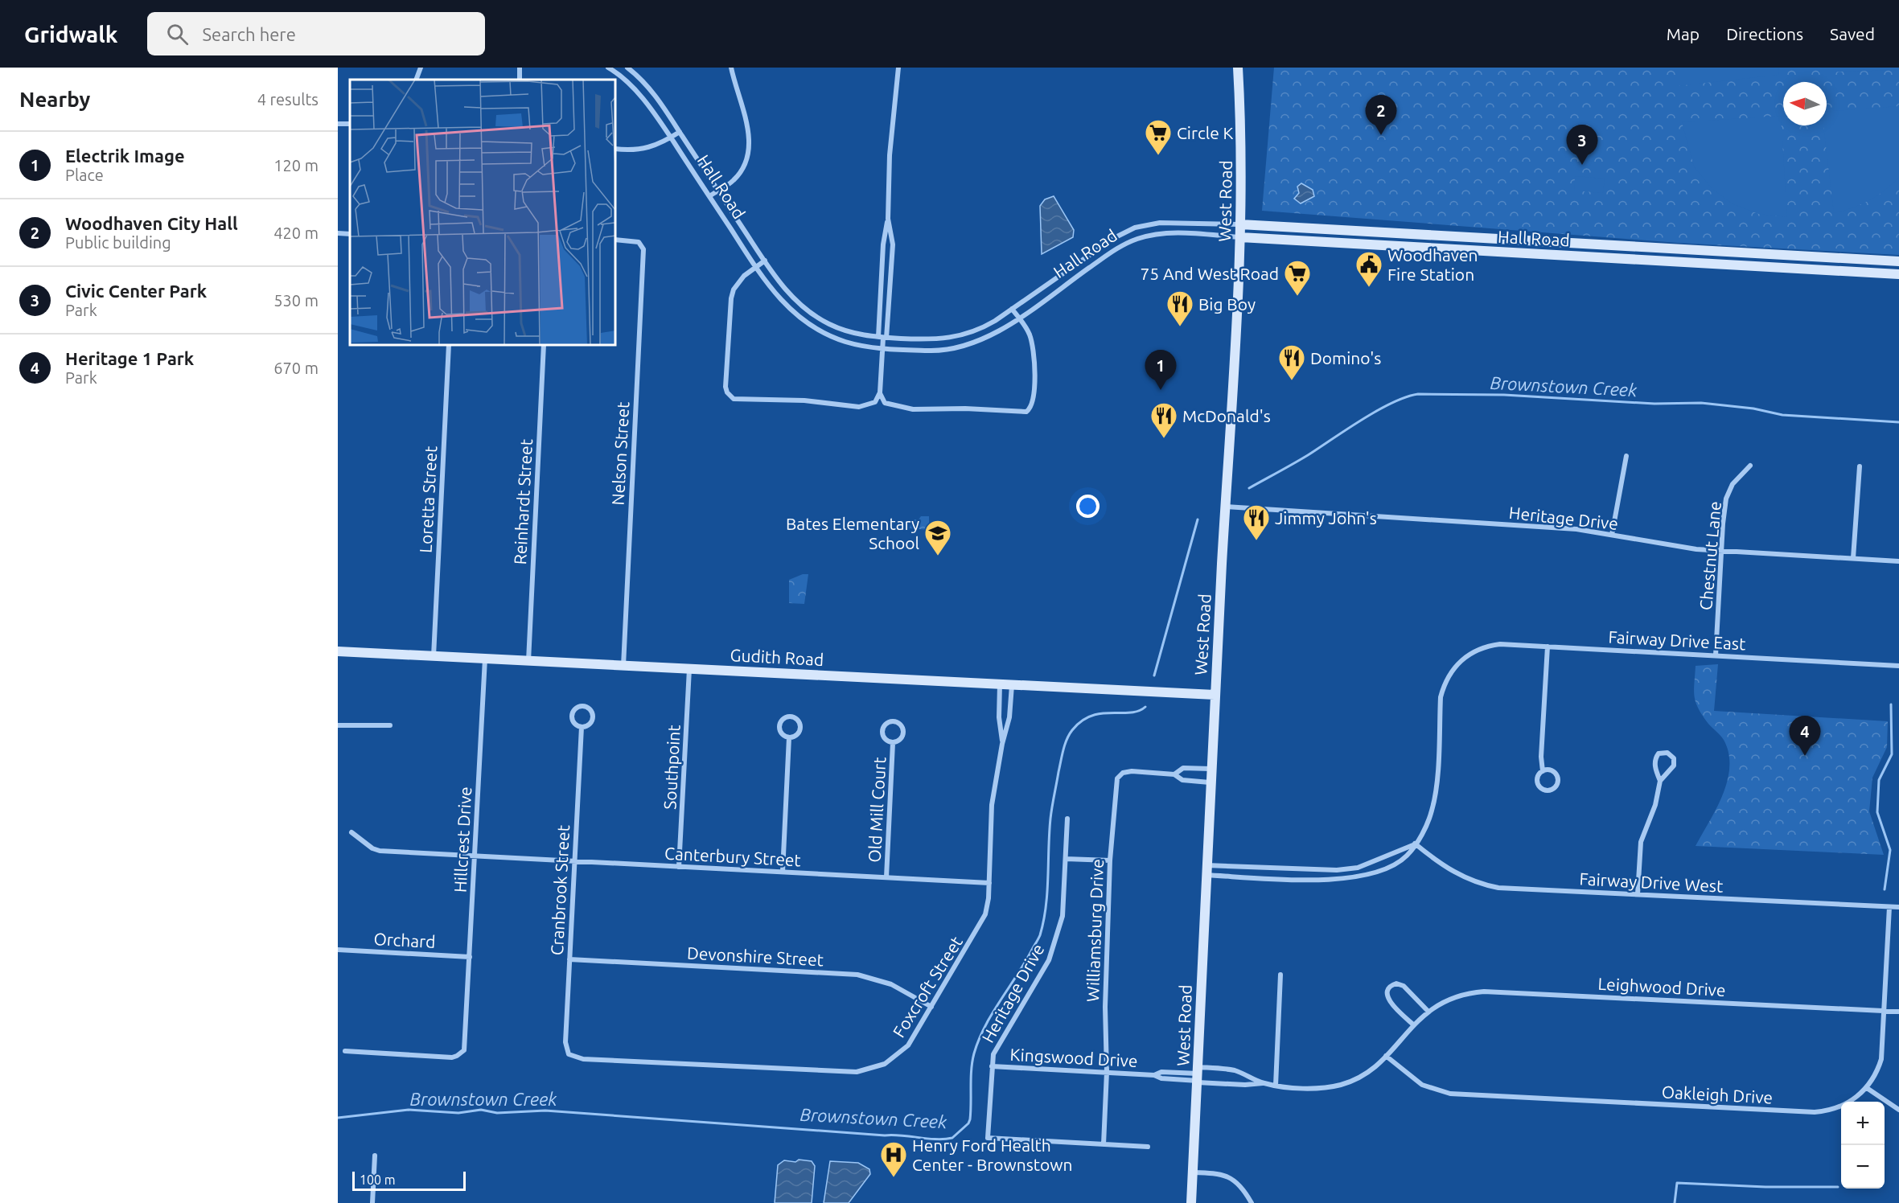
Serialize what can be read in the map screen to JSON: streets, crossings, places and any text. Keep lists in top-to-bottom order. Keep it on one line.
{"streets":{"street":["Hall Road","West Road","Nelson Street","Loretta Street","Reinhardt Street","Heritage Drive","Chestnut Lane","Fairway Drive East","Gudith Road","Southpoint","Old Mill Court","Hillcrest Drive","Canterbury Street","Fairway Drive West","Cranbrook Street","Williamsburg Drive","Orchard","Devonshire Street","Foxcroft Street","Leighwood Drive","Kingswood Drive","Oakleigh Drive"]},"crossings":[["Hall Road","West Road"],["West Road","Heritage Drive"],["West Road","Gudith Road"],["West Road","Williamsburg Drive"],["West Road","Leighwood Drive"],["West Road","Kingswood Drive"],["Nelson Street","Gudith Road"],["Loretta Street","Gudith Road"],["Reinhardt Street","Gudith Road"],["Heritage Drive","Chestnut Lane"],["Heritage Drive","Williamsburg Drive"],["Heritage Drive","Kingswood Drive"],["Chestnut Lane","Fairway Drive East"],["Fairway Drive East","Fairway Drive West"],["Gudith Road","Southpoint"],["Gudith Road","Hillcrest Drive"],["Gudith Road","Foxcroft Street"],["Southpoint","Canterbury Street"],["Old Mill Court","Canterbury Street"],["Hillcrest Drive","Canterbury Street"],["Hillcrest Drive","Orchard"],["Canterbury Street","Cranbrook Street"],["Canterbury Street","Foxcroft Street"],["Fairway Drive West","Oakleigh Drive"],["Cranbrook Street","Devonshire Street"],["Cranbrook Street","Foxcroft Street"],["Williamsburg Drive","Kingswood Drive"],["Devonshire Street","Foxcroft Street"],["Leighwood Drive","Kingswood Drive"],["Leighwood Drive","Oakleigh Drive"]],"water":["Brownstown Creek"],"places":{"supermarket":["Circle K","75 And West Road"],"public building":["Woodhaven Fire Station"],"restaurant":["Big Boy","Domino's","McDonald's","Jimmy John's"],"school or university":["Bates Elementary School"],"hospital":["Henry Ford Health Center - Brownstown"]},"scale_bar":"100 m","north":"left","page":{"header":"Gridwalk","search":"Search here","nav":["Map","Directions","Saved"],"heading":["Nearby","4 results"],"pins":["2","3","1","4"],"list":[{"mark":"1","name":"Electrik Image","note":"Place","value":"120 m"},{"mark":"2","name":"Woodhaven City Hall","note":"Public building","value":"420 m"},{"mark":"3","name":"Civic Center Park","note":"Park","value":"530 m"},{"mark":"4","name":"Heritage 1 Park","note":"Park","value":"670 m"}],"map_buttons":["+","−"],"scale":"100 m"}}
